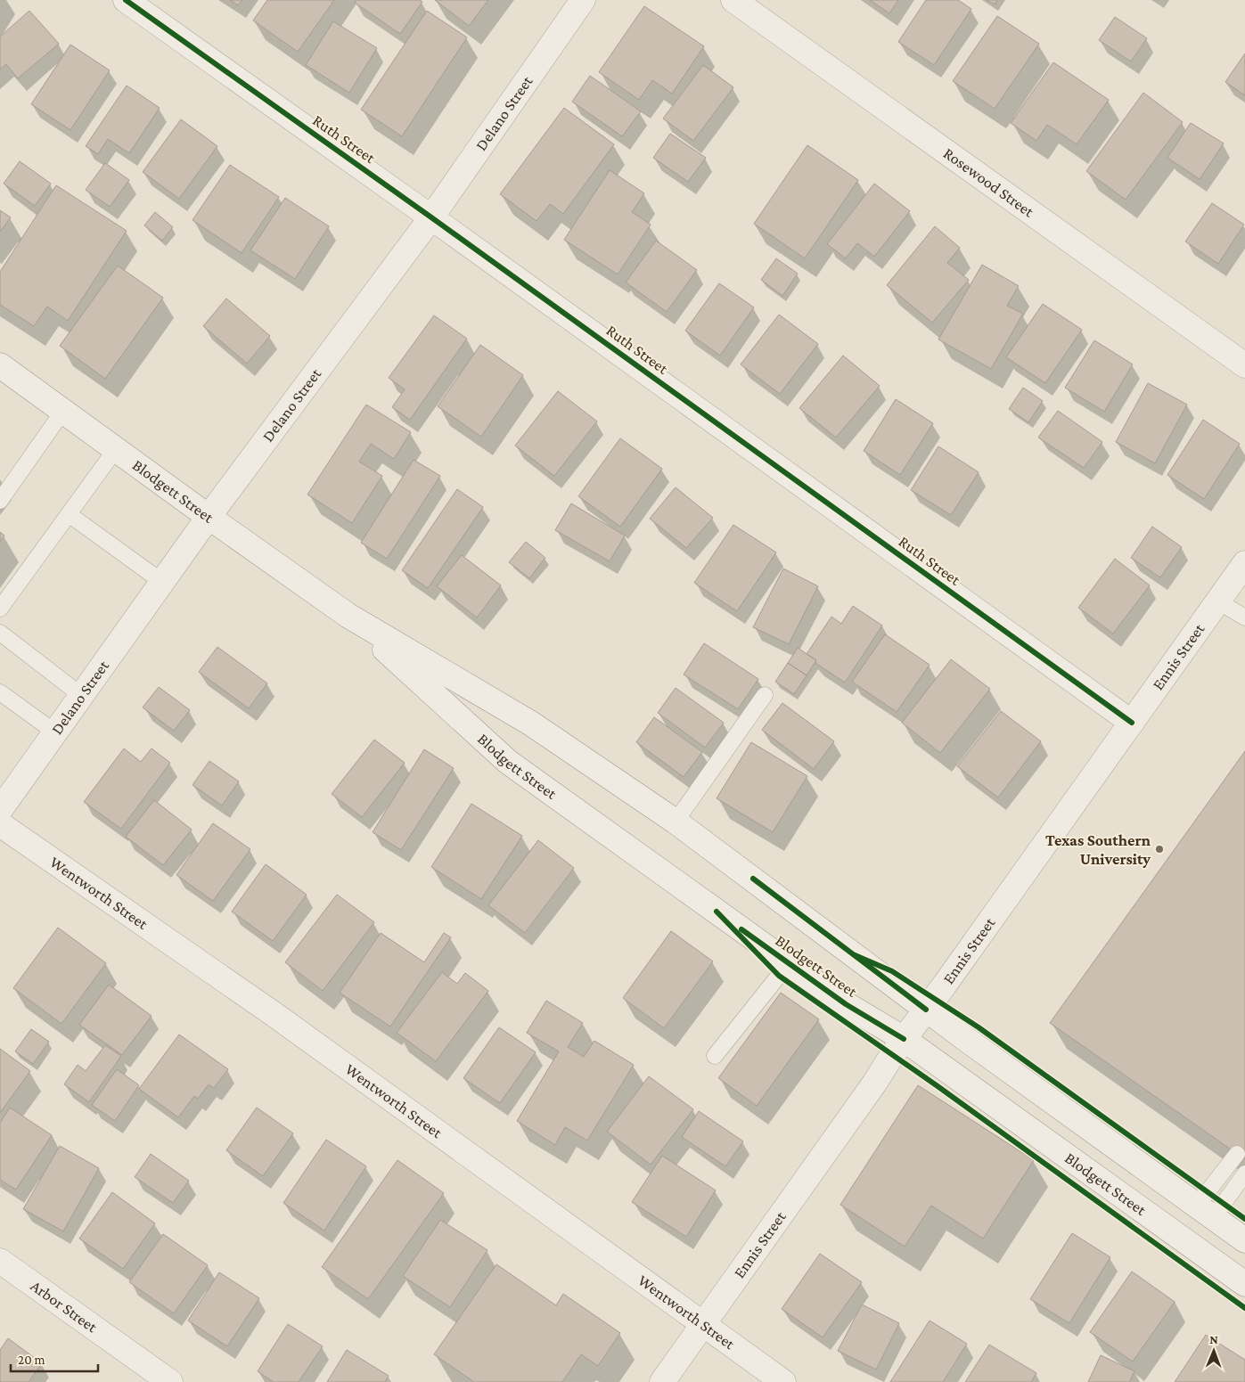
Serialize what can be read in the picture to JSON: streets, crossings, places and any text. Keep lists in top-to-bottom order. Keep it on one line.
{"streets":{"street":["Delano Street","Ruth Street","Rosewood Street","Blodgett Street","Ennis Street","Wentworth Street","Arbor Street"]},"crossings":[["Delano Street","Ruth Street"],["Delano Street","Blodgett Street"],["Ruth Street","Ennis Street"],["Blodgett Street","Ennis Street"],["Ennis Street","Wentworth Street"]],"places":["Texas Southern University"],"scale_bar":"20 m","north":"top"}
